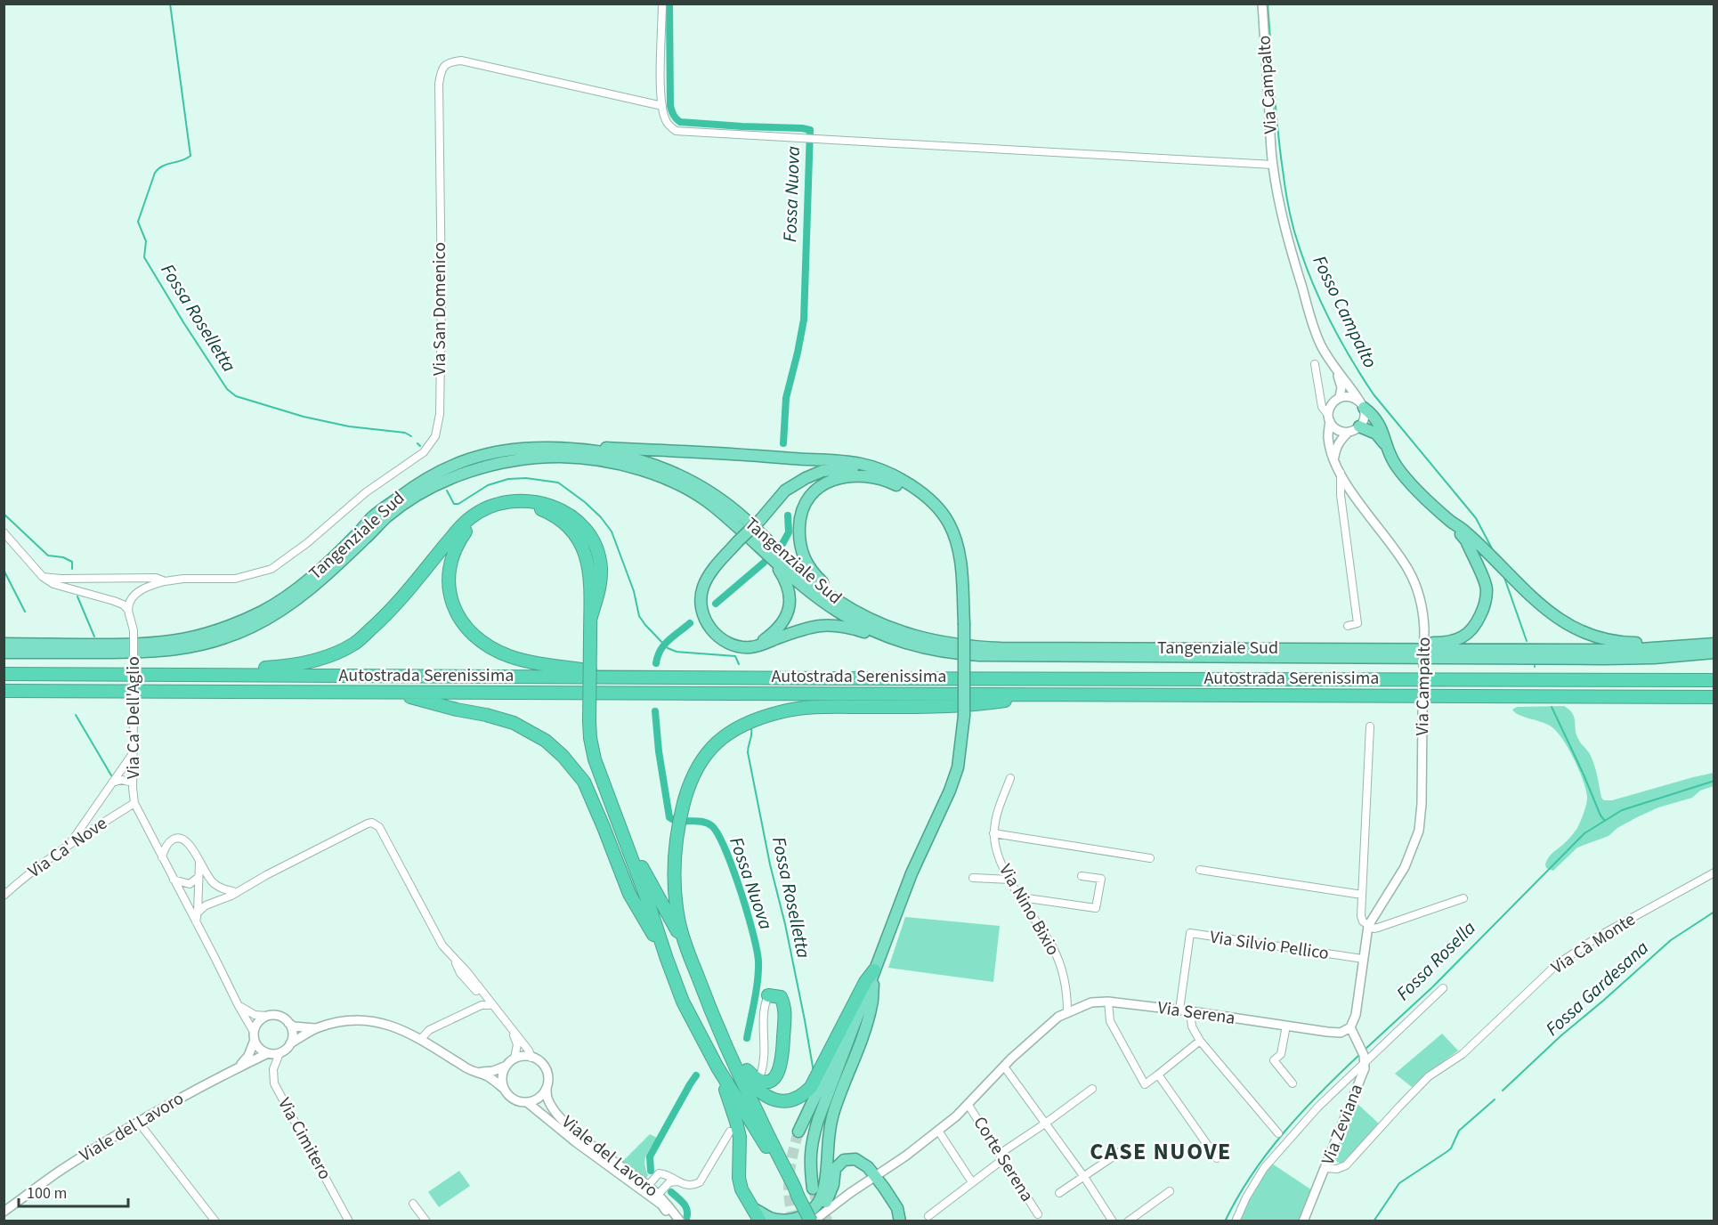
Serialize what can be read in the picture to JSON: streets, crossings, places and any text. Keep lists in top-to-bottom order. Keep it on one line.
{"streets":{"highway":["Tangenziale Sud","Autostrada Serenissima"],"street":["Via Campalto","Via San Domenico","Via Ca' Dell'Aglio","Via Ca' Nove","Via Nino Bixio","Via Cà Monte","Via Silvio Pellico","Via Serena","Via Zeviana","Viale del Lavoro","Via Cimitero","Corte Serena"]},"crossings":[["Via Ca' Dell'Aglio","Via Ca' Nove"],["Via Nino Bixio","Via Serena"],["Via Cà Monte","Via Zeviana"],["Via Silvio Pellico","Via Serena"],["Via Serena","Corte Serena"],["Viale del Lavoro","Via Cimitero"]],"districts":["CASE NUOVE"],"water":["Fossa Nuova","Fosso Campalto","Fossa Roselletta","Fossa Rosella","Fossa Gardesana"],"scale_bar":"100 m"}
